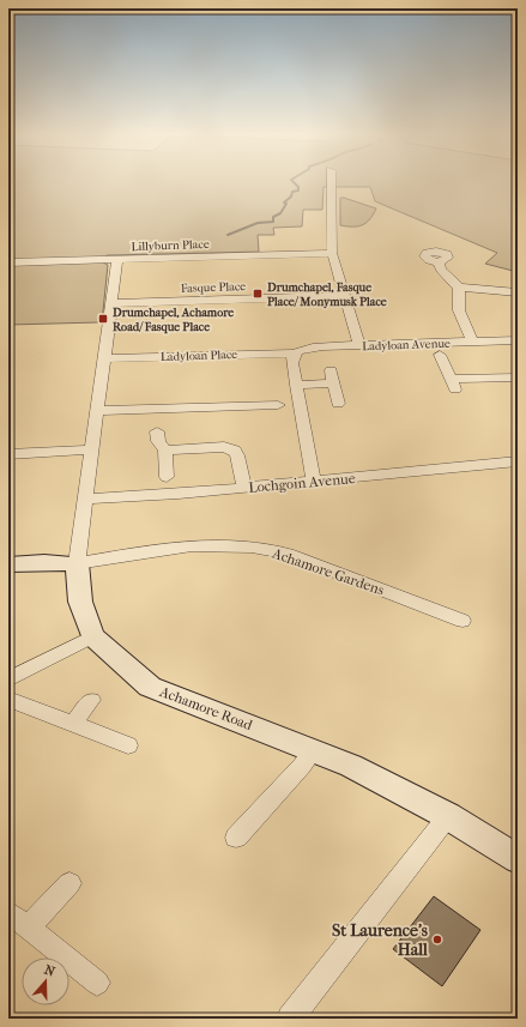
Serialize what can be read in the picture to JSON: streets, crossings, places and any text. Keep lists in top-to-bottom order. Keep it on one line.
{"streets":{"street":["Lillyburn Place","Fasque Place","Ladyloan Avenue","Ladyloan Place","Lochgoin Avenue","Achamore Gardens","Achamore Road"]},"crossings":[["Lillyburn Place","Achamore Road"],["Fasque Place","Achamore Road"],["Ladyloan Avenue","Ladyloan Place"],["Ladyloan Place","Achamore Road"],["Lochgoin Avenue","Achamore Road"],["Achamore Gardens","Achamore Road"]],"places":{"transit":["Drumchapel, Fasque Place/ Monymusk Place","Drumchapel, Achamore Road/ Fasque Place"],"other":["St Laurence's Hall"]},"north":"top"}
